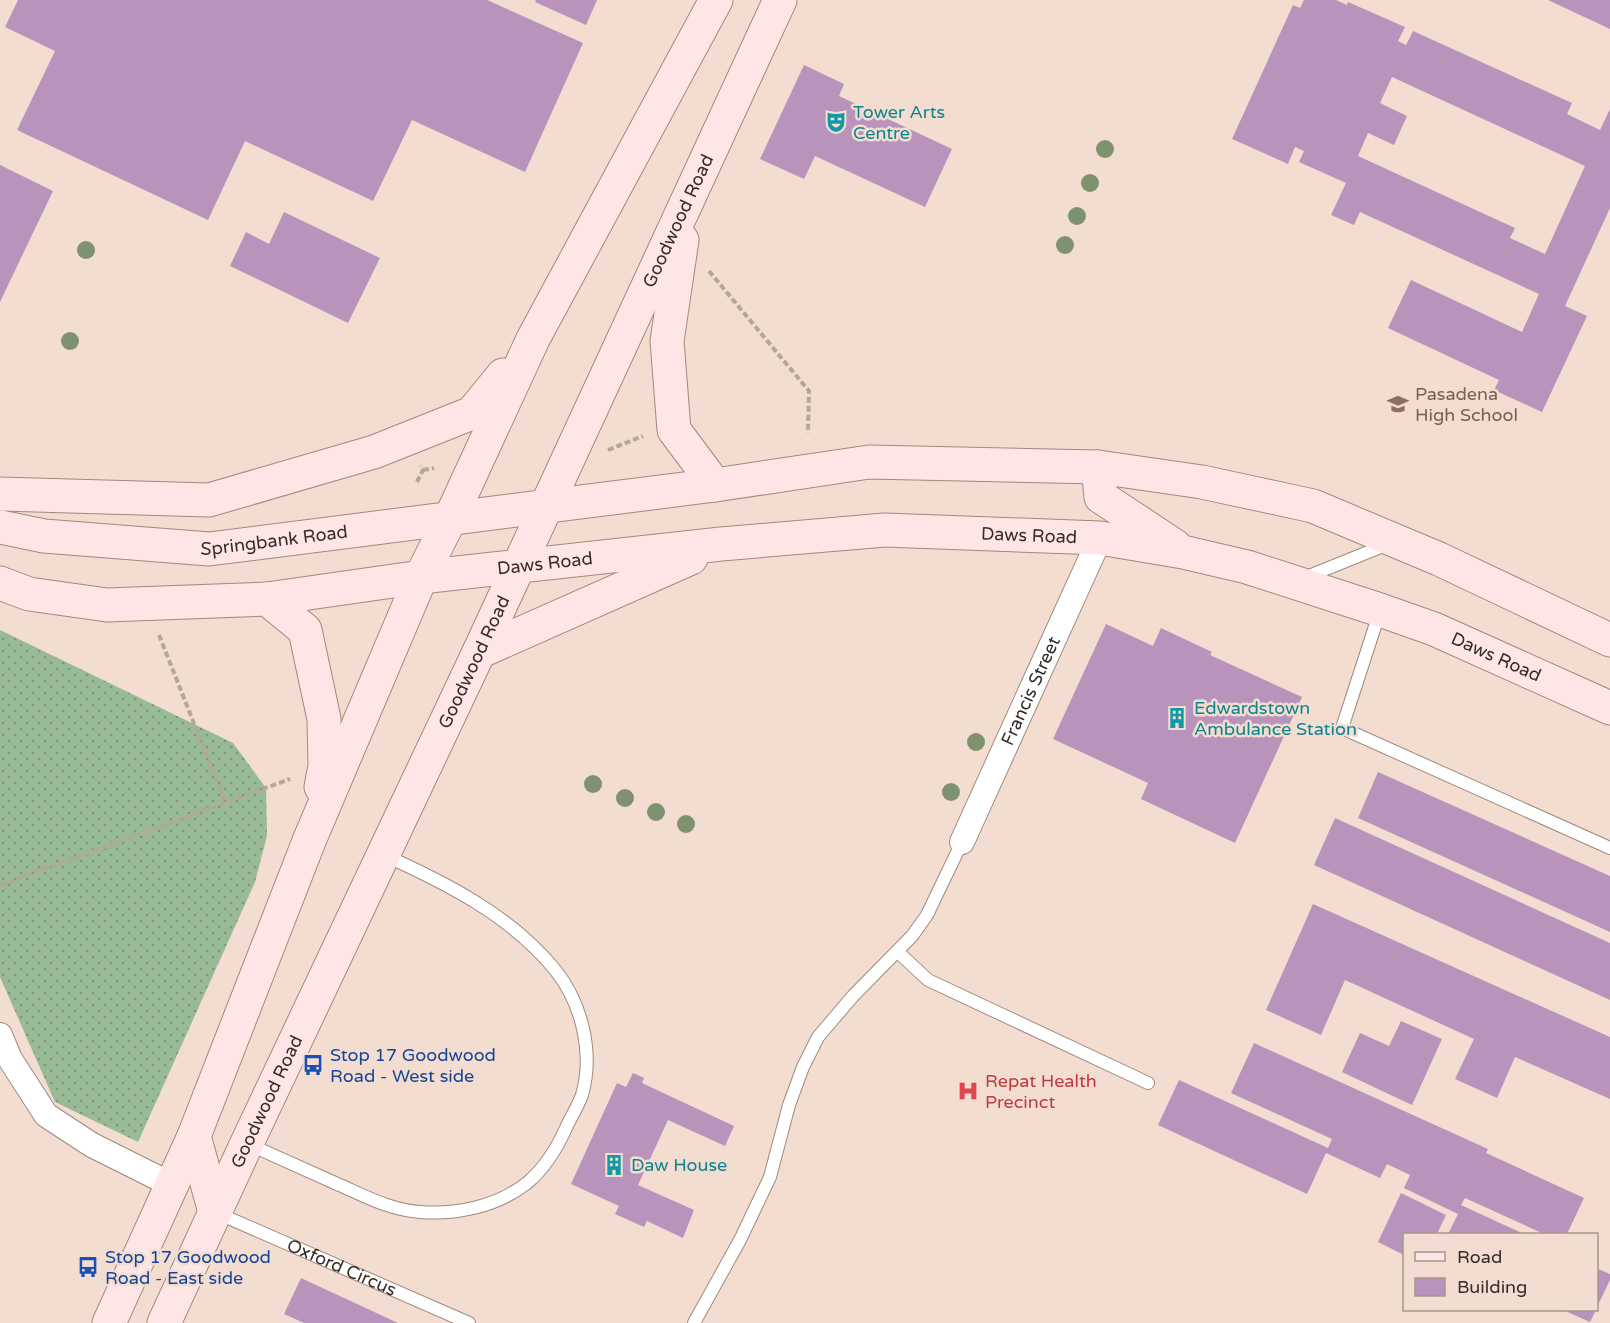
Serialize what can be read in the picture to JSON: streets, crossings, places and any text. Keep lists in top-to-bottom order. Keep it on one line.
{"streets":{"main road":["Goodwood Road","Daws Road","Springbank Road"],"street":["Francis Street"],"lane":["Oxford Circus"]},"crossings":[["Goodwood Road","Daws Road"],["Goodwood Road","Springbank Road"],["Goodwood Road","Oxford Circus"],["Daws Road","Francis Street"]],"places":{"theatre":["Tower Arts Centre"],"school or university":["Pasadena High School"],"building":["Edwardstown Ambulance Station","Daw House"],"bus stop":["Stop 17 Goodwood Road - West side","Stop 17 Goodwood Road - East side"],"hospital":["Repat Health Precinct"]},"legend":["Road","Building"]}
